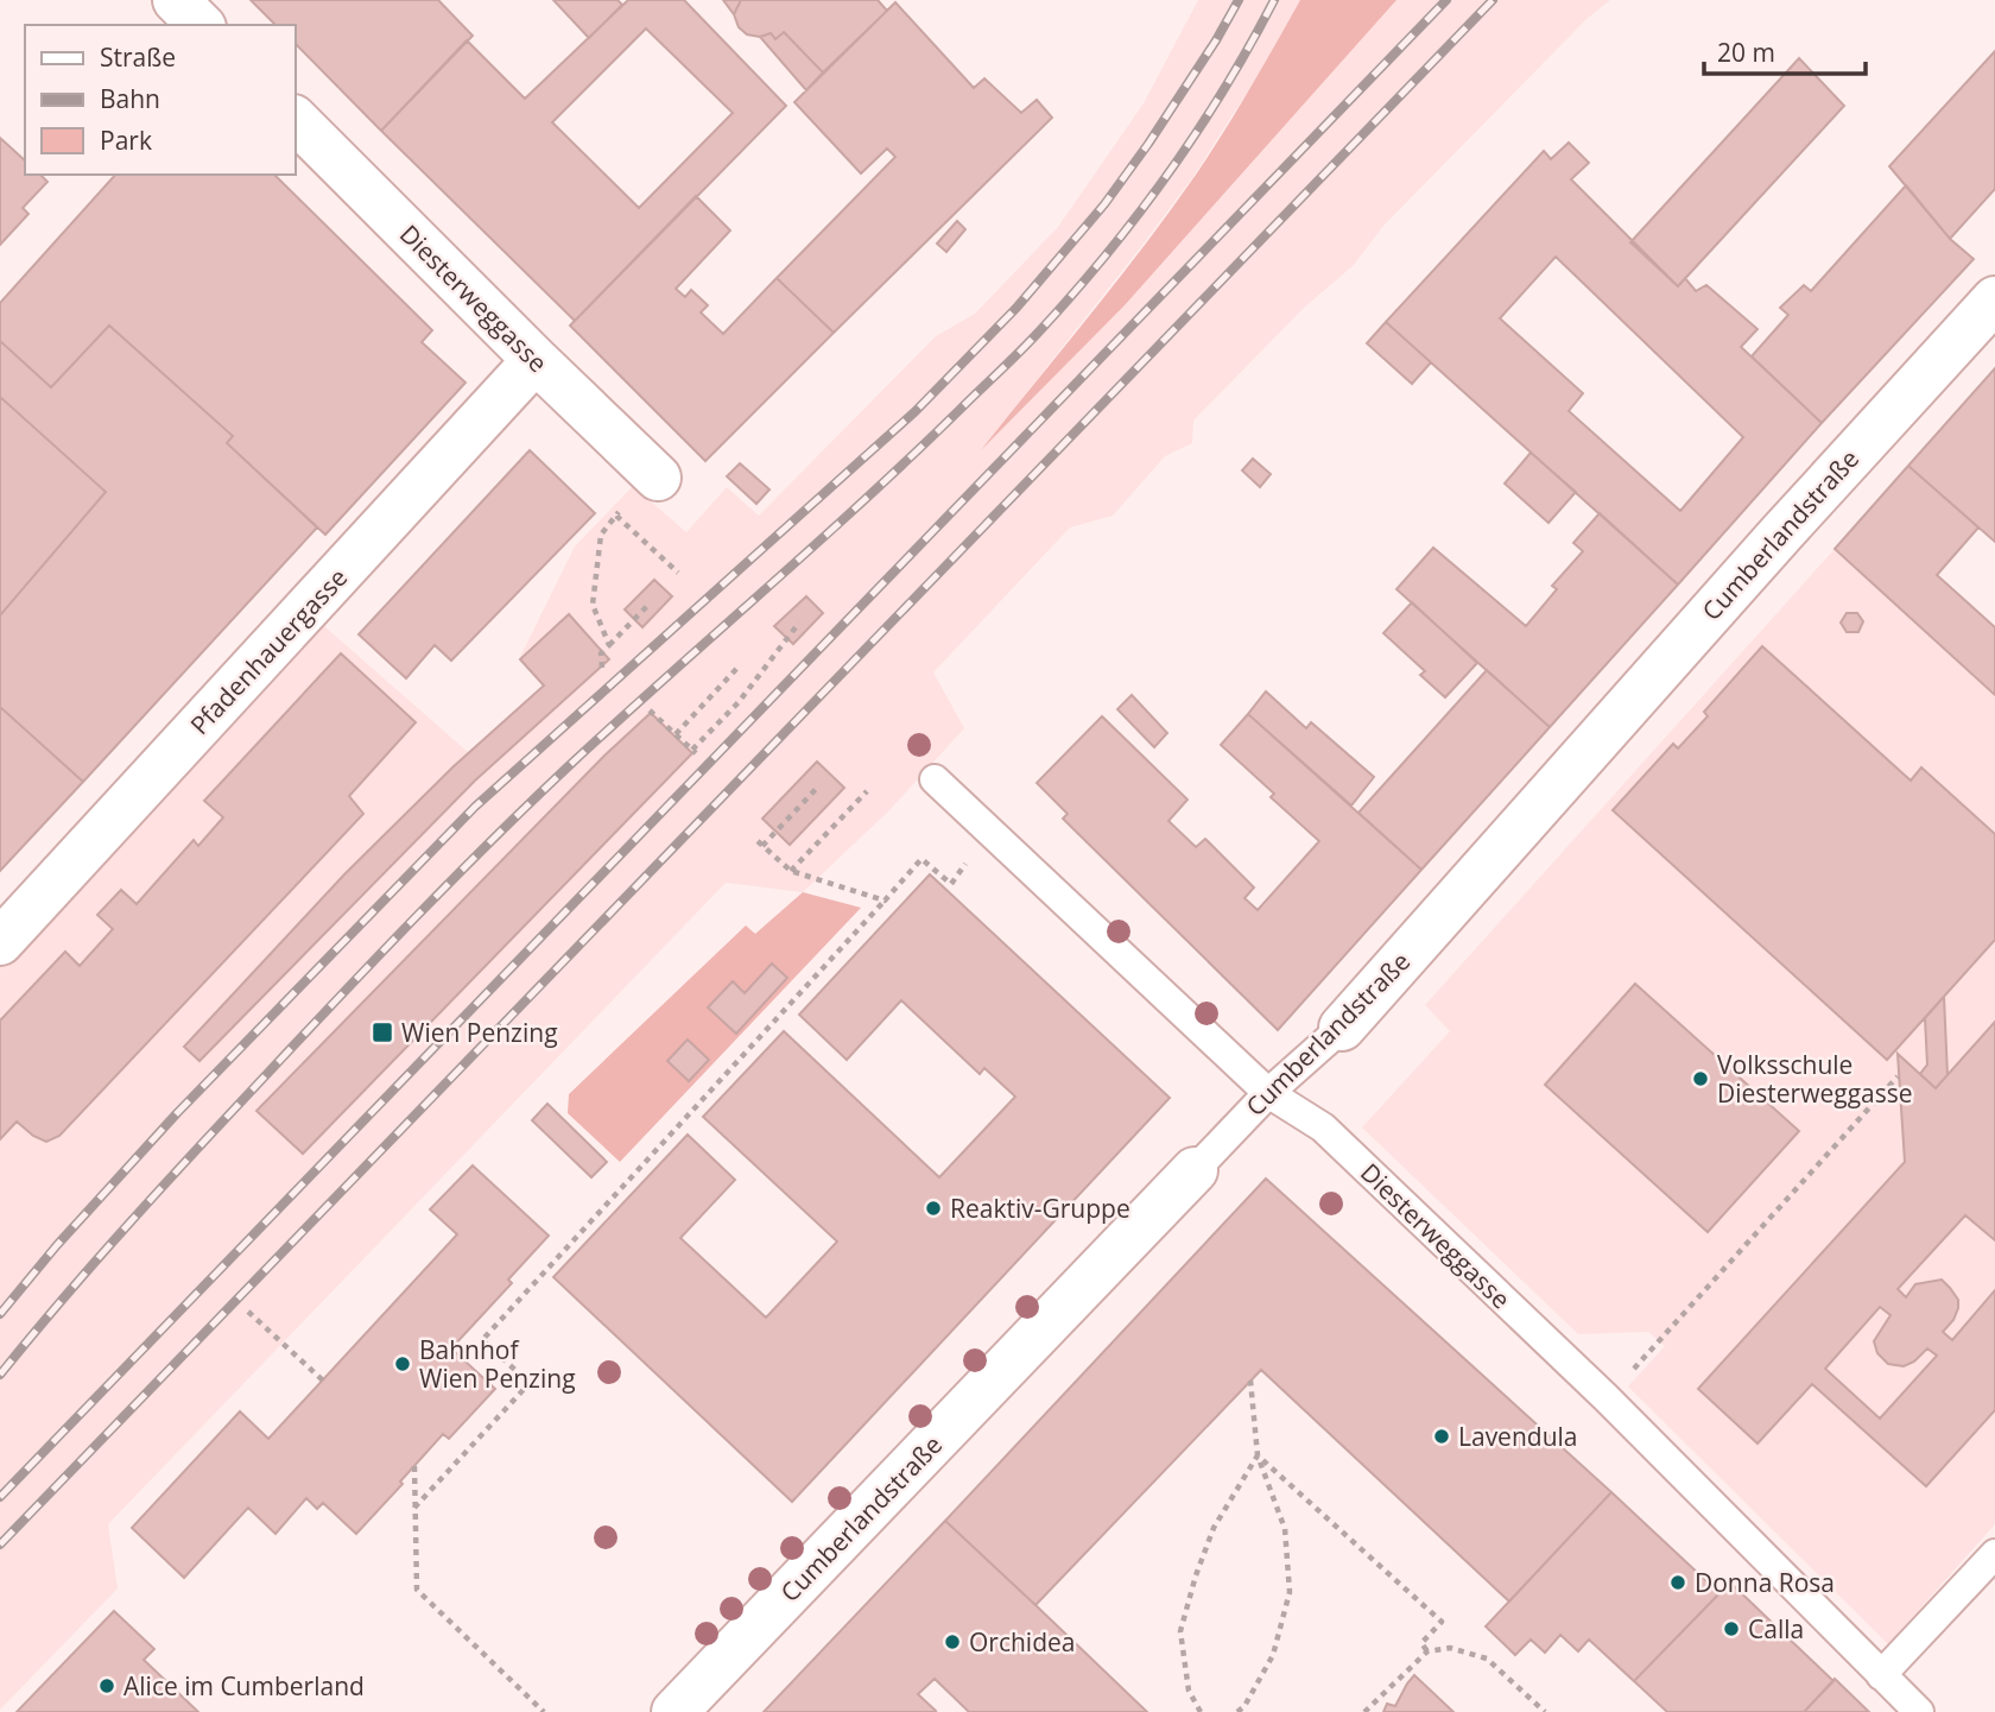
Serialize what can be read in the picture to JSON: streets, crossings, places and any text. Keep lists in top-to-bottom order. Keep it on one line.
{"streets":{"street":["Diesterweggasse","Cumberlandstraße","Pfadenhauergasse"]},"crossings":[["Diesterweggasse","Cumberlandstraße"],["Diesterweggasse","Pfadenhauergasse"]],"places":{"transit":["Wien Penzing"],"other":["Volksschule Diesterweggasse","Reaktiv-Gruppe","Bahnhof Wien Penzing","Lavendula","Donna Rosa","Calla","Orchidea","Alice im Cumberland"]},"legend":["Straße","Bahn","Park"],"scale_bar":"20 m"}
